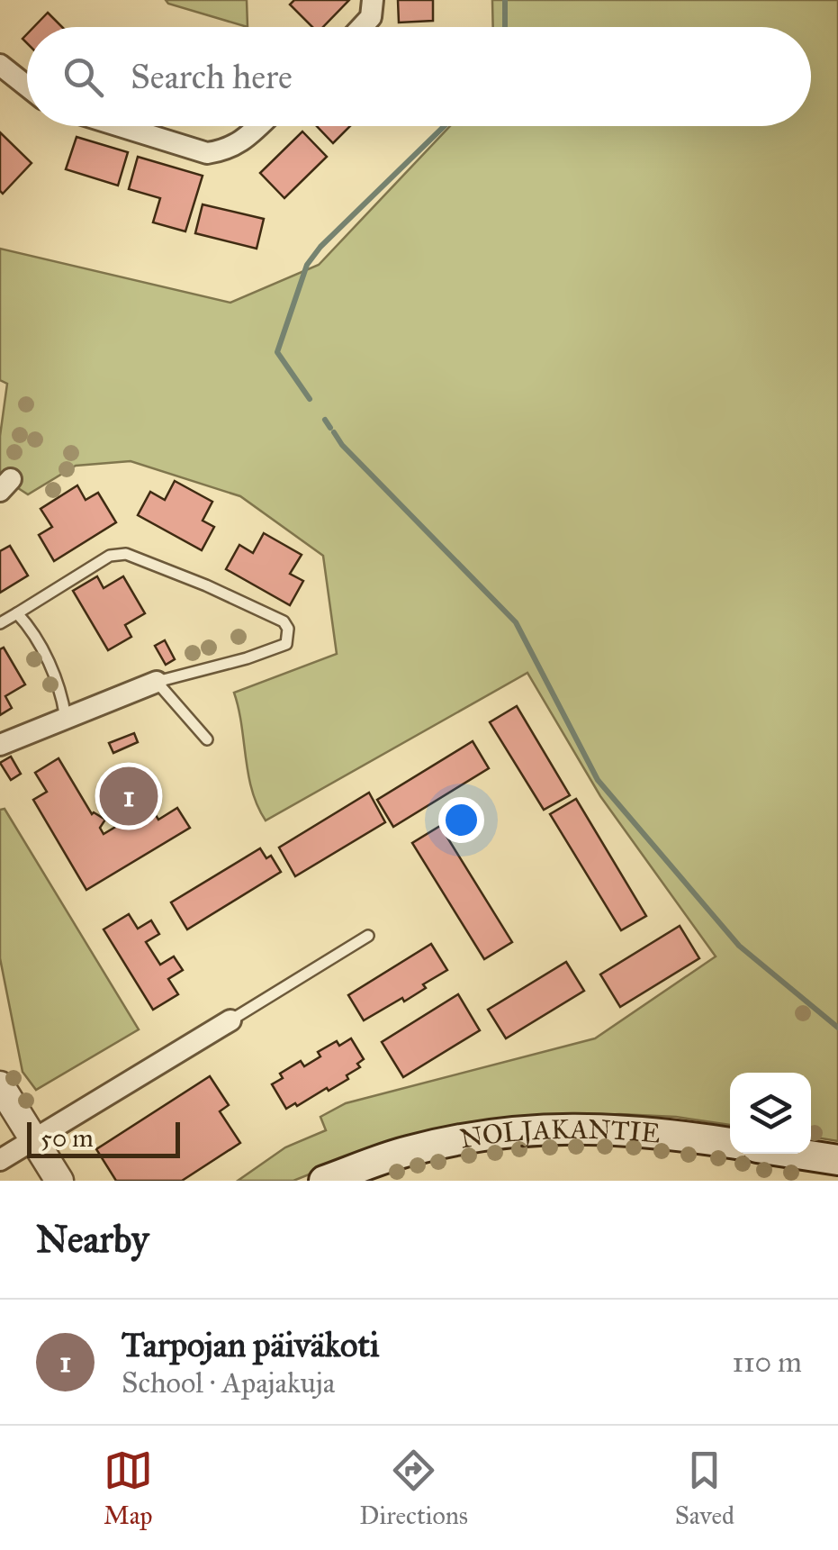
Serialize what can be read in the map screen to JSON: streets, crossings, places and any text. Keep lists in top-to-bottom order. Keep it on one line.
{"streets":{"main road":["NOLJAKANTIE"]},"scale_bar":"50 m","page":{"search":"Search here","pins":"1","scale":"50 m","heading":"Nearby","list":[{"mark":"1","name":"Tarpojan päiväkoti","note":"School · Apajakuja","value":"110 m"}],"nav":["Map","Directions","Saved"]}}
